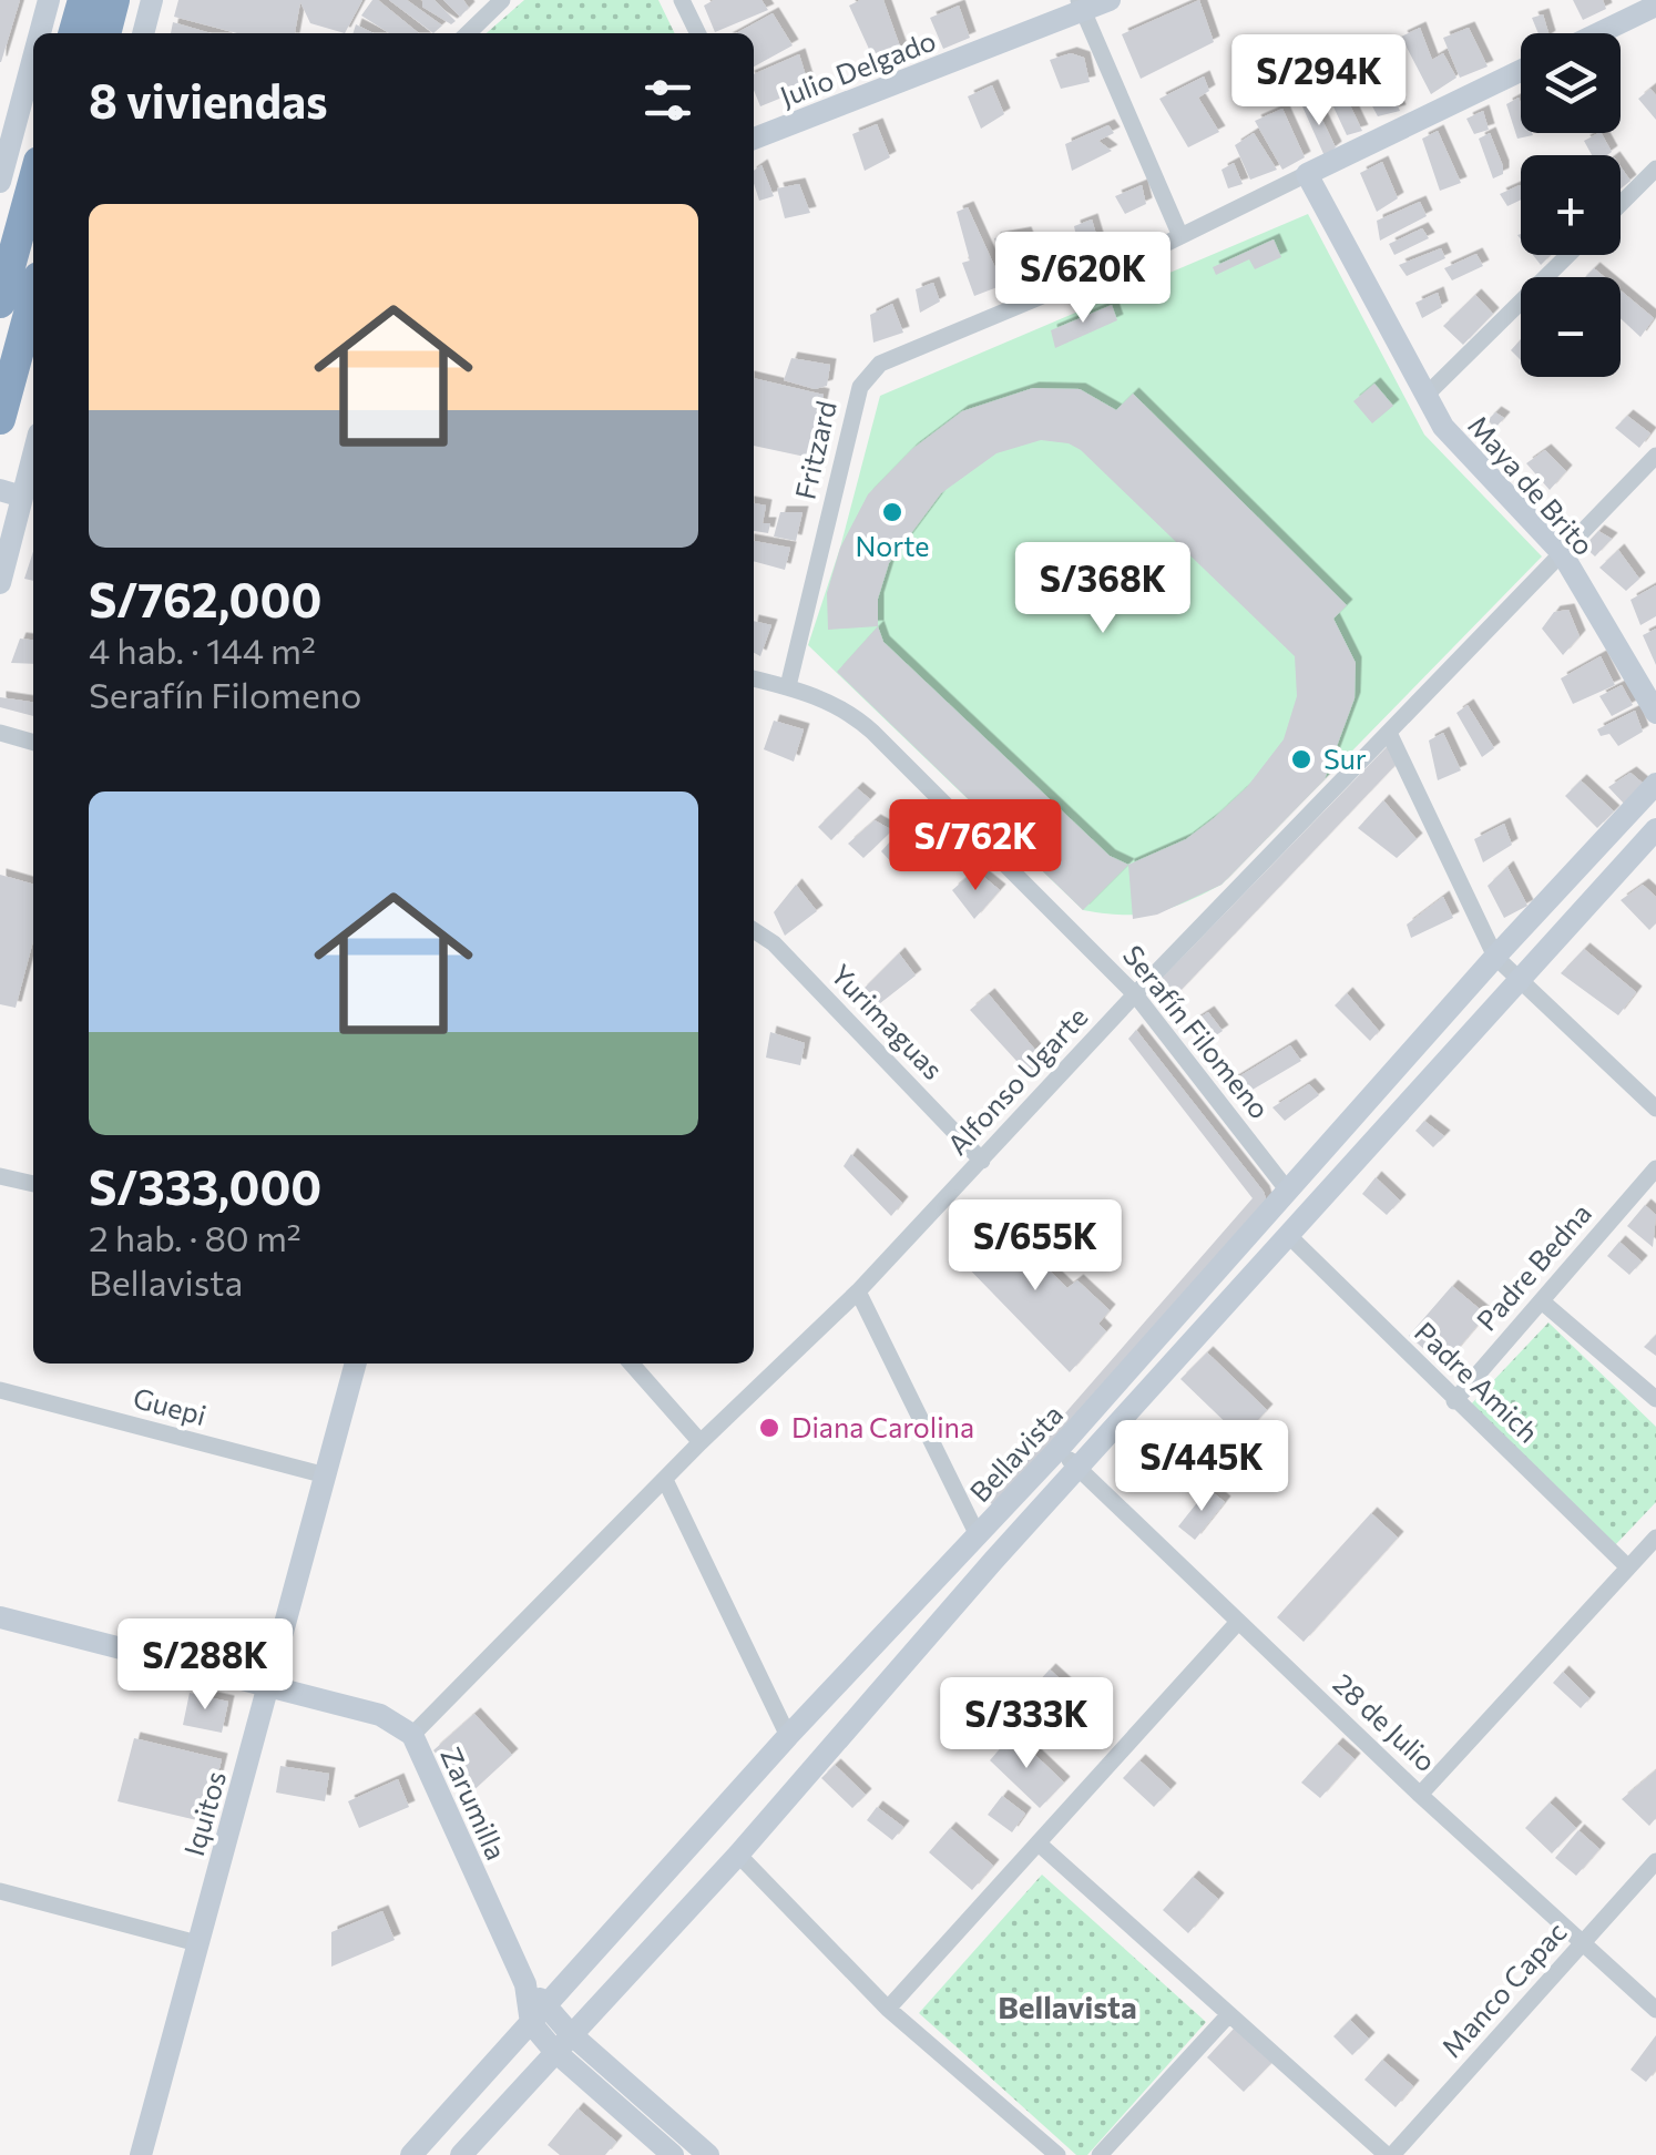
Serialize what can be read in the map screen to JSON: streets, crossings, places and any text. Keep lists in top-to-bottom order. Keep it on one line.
{"streets":{"street":["Julio Delgado","Fritzard","Maya de Brito","Yurimaguas","Serafín Filomeno","Alfonso Ugarte","Padre Bedna","Padre Amich","Guepi","Bellavista","28 de Julio","Zarumilla","Iquitos","Manco Capac"]},"crossings":[["Fritzard","Maya de Brito"],["Fritzard","Serafín Filomeno"],["Maya de Brito","Alfonso Ugarte"],["Yurimaguas","Alfonso Ugarte"],["Serafín Filomeno","Alfonso Ugarte"],["Serafín Filomeno","Bellavista"],["Alfonso Ugarte","Zarumilla"],["Padre Bedna","Padre Amich"],["Padre Amich","Bellavista"],["Guepi","Iquitos"],["Bellavista","28 de Julio"],["Bellavista","Zarumilla"],["28 de Julio","Manco Capac"],["Zarumilla","Iquitos"]],"districts":["Bellavista"],"places":["Norte","Sur","Diana Carolina"],"page":{"map_buttons":["+","−"],"heading":"8 viviendas","price":["S/294K","S/620K","S/368K","S/762K","S/655K","S/445K","S/288K","S/333K"],"list":[{"name":"S/762,000","note":"4 hab. · 144 m² · Serafín Filomeno"},{"name":"S/333,000","note":"2 hab. · 80 m² · Bellavista"}]}}
